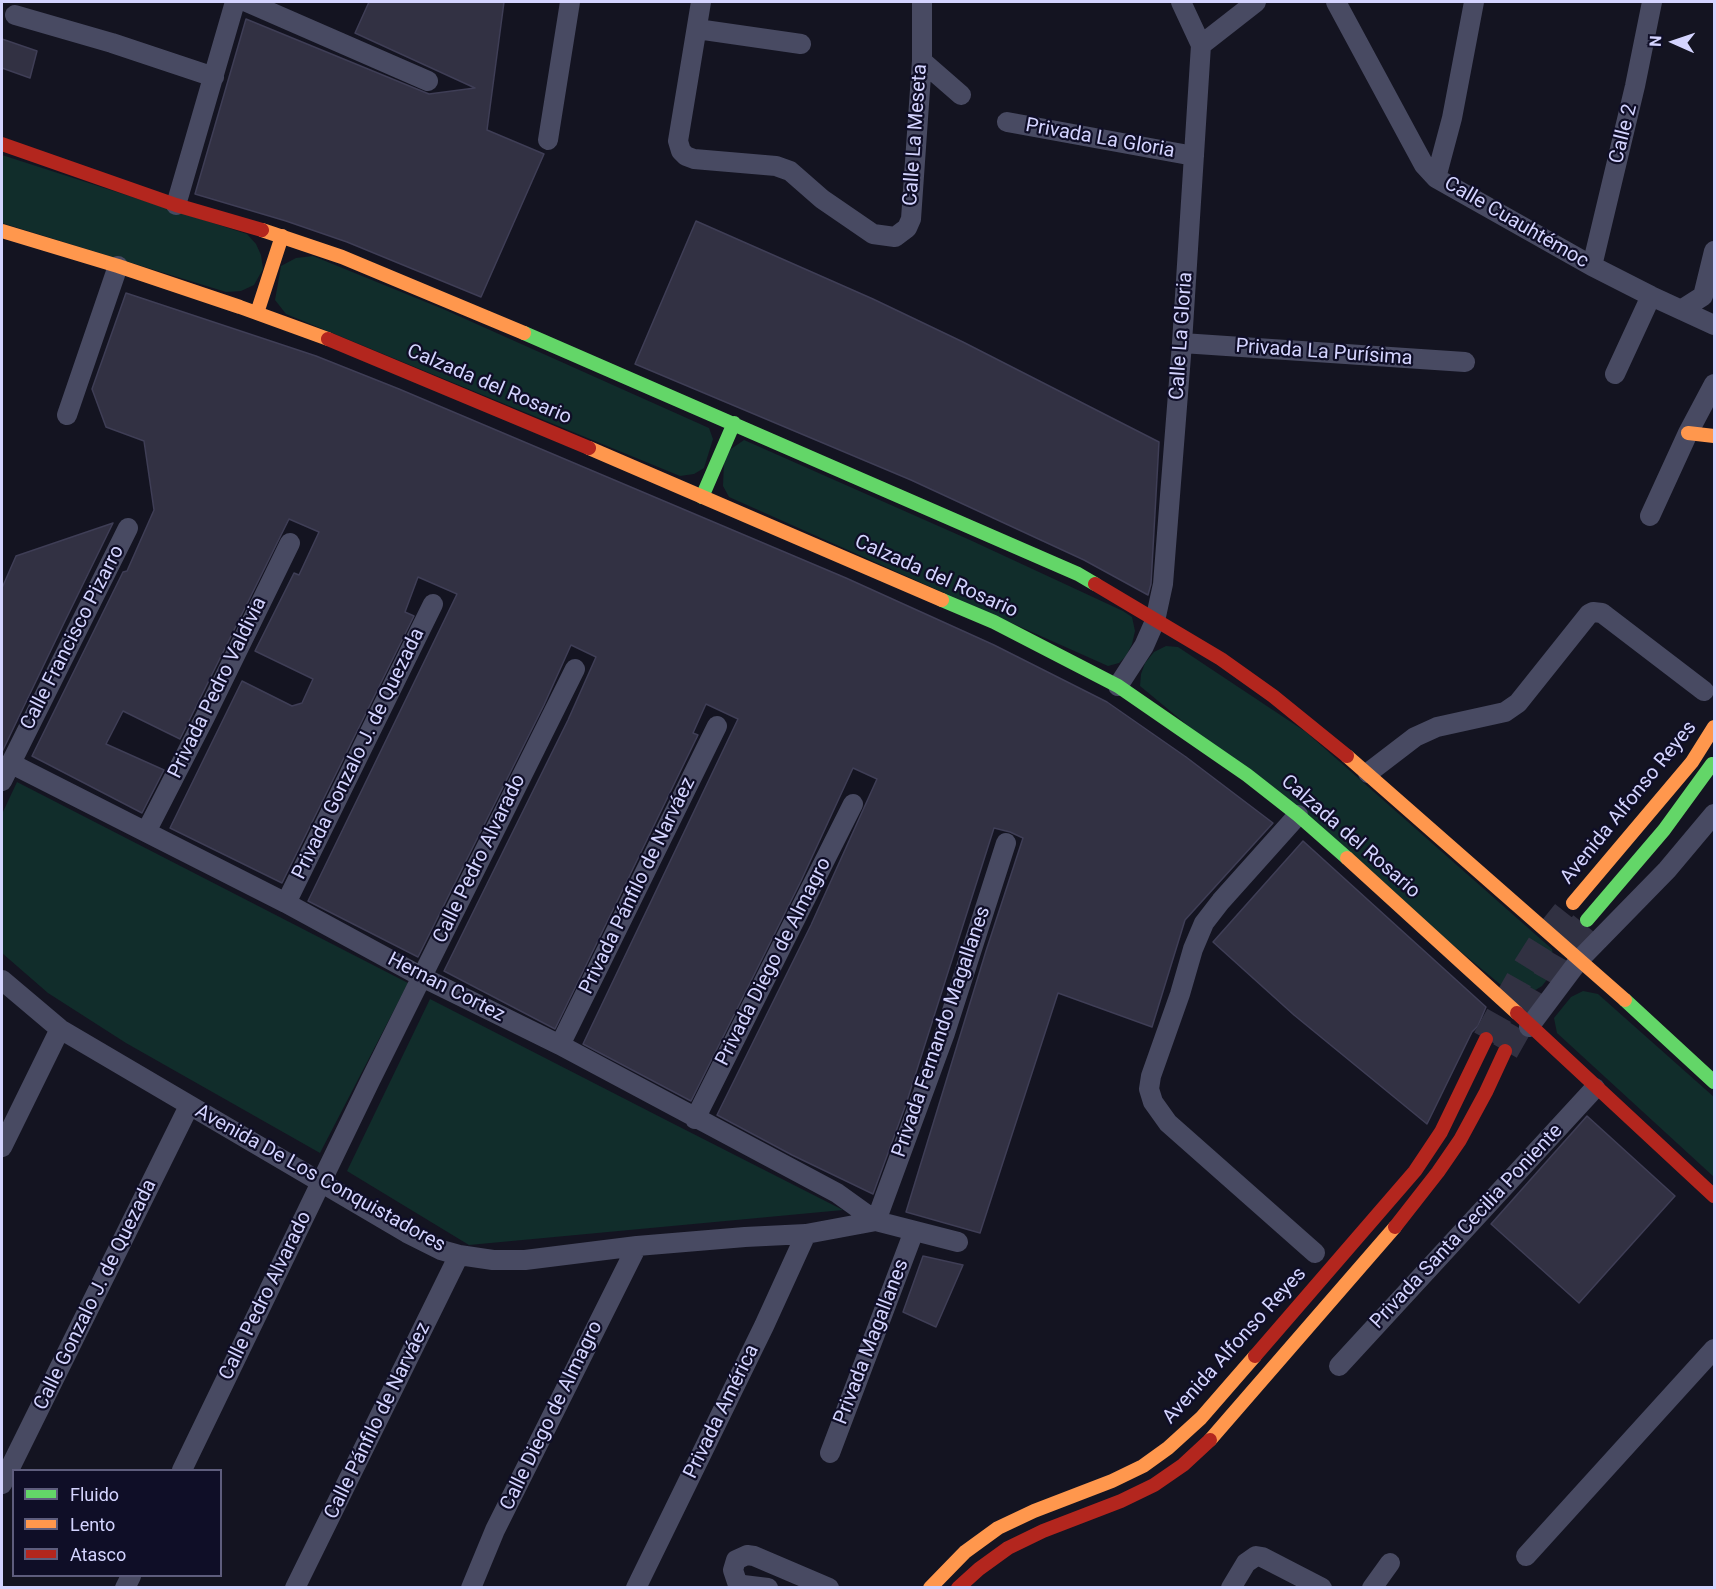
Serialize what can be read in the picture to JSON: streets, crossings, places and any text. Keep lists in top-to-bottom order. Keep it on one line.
{"streets":{"street":["Calle 2","Calle La Meseta","Privada La Gloria","Calle Cuauhtémoc","Calle La Gloria","Privada La Purísima","Calzada del Rosario","Calle Francisco Pizarro","Privada Pedro Valdivia","Privada Gonzalo J. de Quezada","Avenida Alfonso Reyes","Calle Pedro Alvarado","Privada Pánfilo de Narváez","Privada Diego de Almagro","Hernan Cortez","Privada Fernando Magallanes","Avenida De Los Conquistadores","Privada Santa Cecilia Poniente","Calle Gonzalo J. de Quezada","Privada Magallanes","Privada América","Calle Diego de Almagro","Calle Pánfilo de Narváez"]},"crossings":[["Calle 2","Calle Cuauhtémoc"],["Privada La Gloria","Calle La Gloria"],["Calle La Gloria","Privada La Purísima"],["Calle La Gloria","Calzada del Rosario"],["Calzada del Rosario","Privada Santa Cecilia Poniente"],["Calle Francisco Pizarro","Hernan Cortez"],["Privada Pedro Valdivia","Hernan Cortez"],["Privada Gonzalo J. de Quezada","Hernan Cortez"],["Calle Pedro Alvarado","Hernan Cortez"],["Calle Pedro Alvarado","Avenida De Los Conquistadores"],["Privada Pánfilo de Narváez","Hernan Cortez"],["Privada Diego de Almagro","Hernan Cortez"],["Hernan Cortez","Privada Fernando Magallanes"],["Hernan Cortez","Avenida De Los Conquistadores"],["Privada Fernando Magallanes","Avenida De Los Conquistadores"],["Avenida De Los Conquistadores","Calle Gonzalo J. de Quezada"],["Avenida De Los Conquistadores","Privada Magallanes"],["Avenida De Los Conquistadores","Privada América"],["Avenida De Los Conquistadores","Calle Diego de Almagro"],["Avenida De Los Conquistadores","Calle Pánfilo de Narváez"]],"legend":["Fluido","Lento","Atasco"],"north":"left"}
